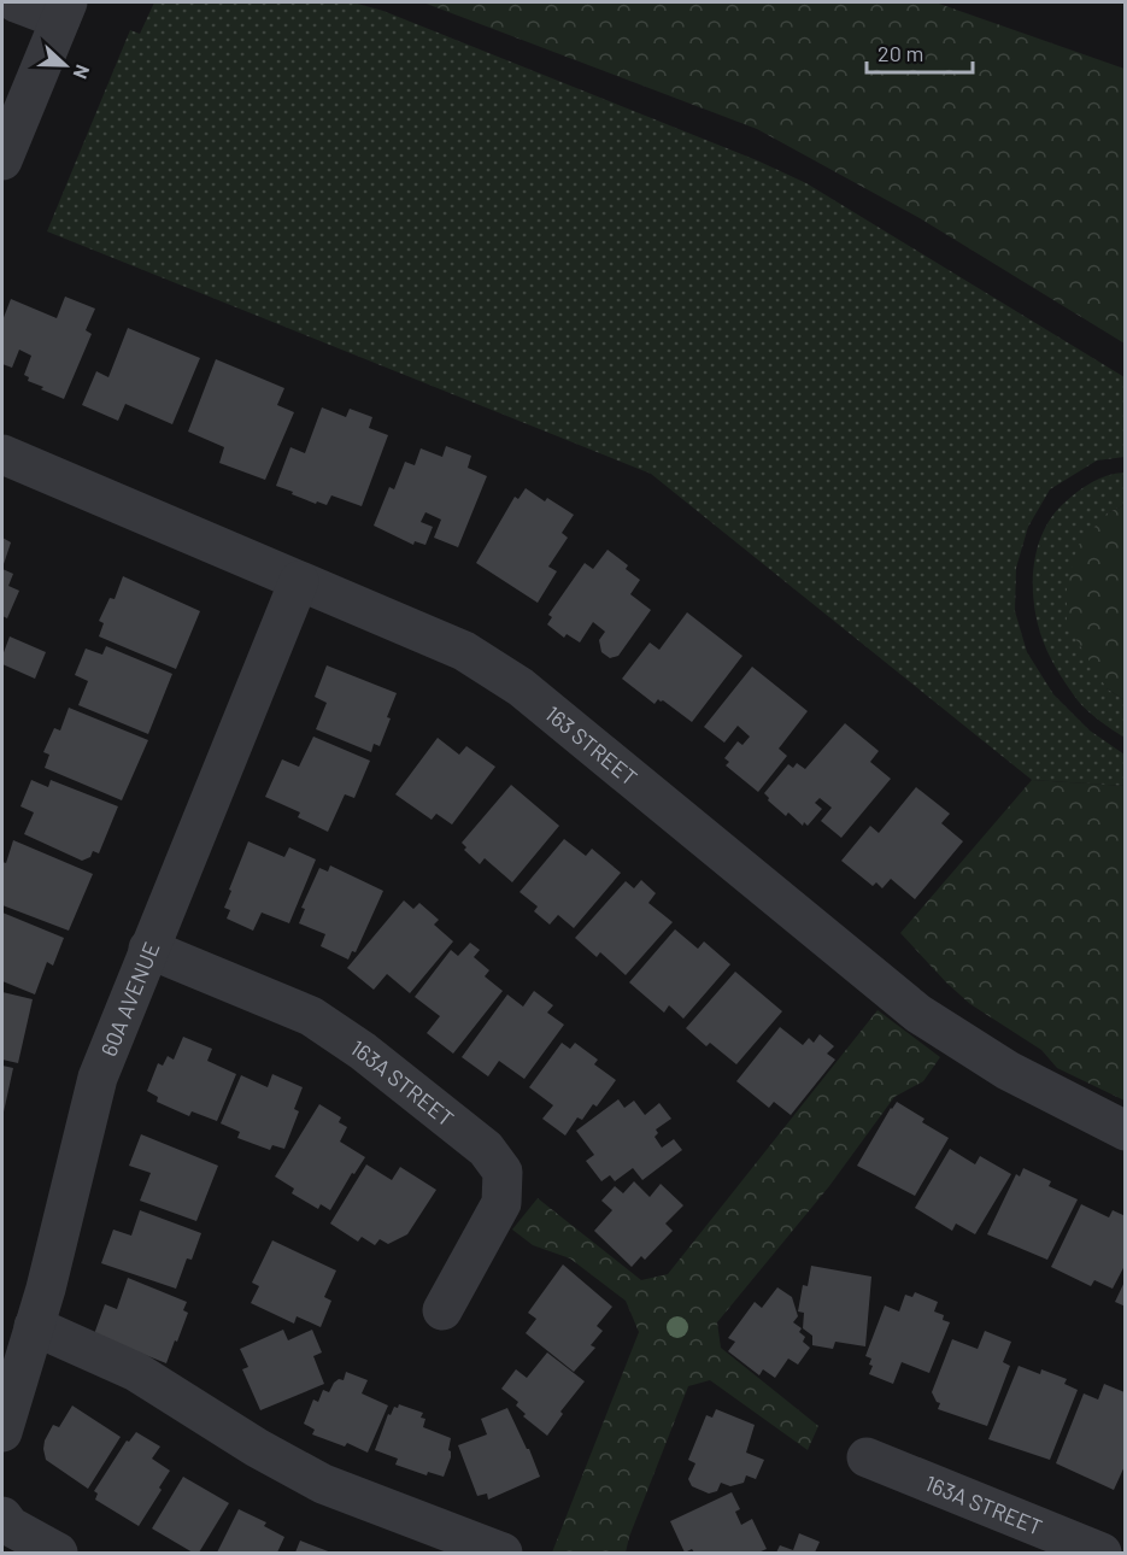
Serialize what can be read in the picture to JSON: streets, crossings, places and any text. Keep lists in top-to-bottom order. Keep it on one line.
{"streets":{"street":["163 STREET","60A AVENUE","163A STREET"]},"crossings":[["163 STREET","60A AVENUE"],["60A AVENUE","163A STREET"]],"scale_bar":"20 m","north":"right"}
